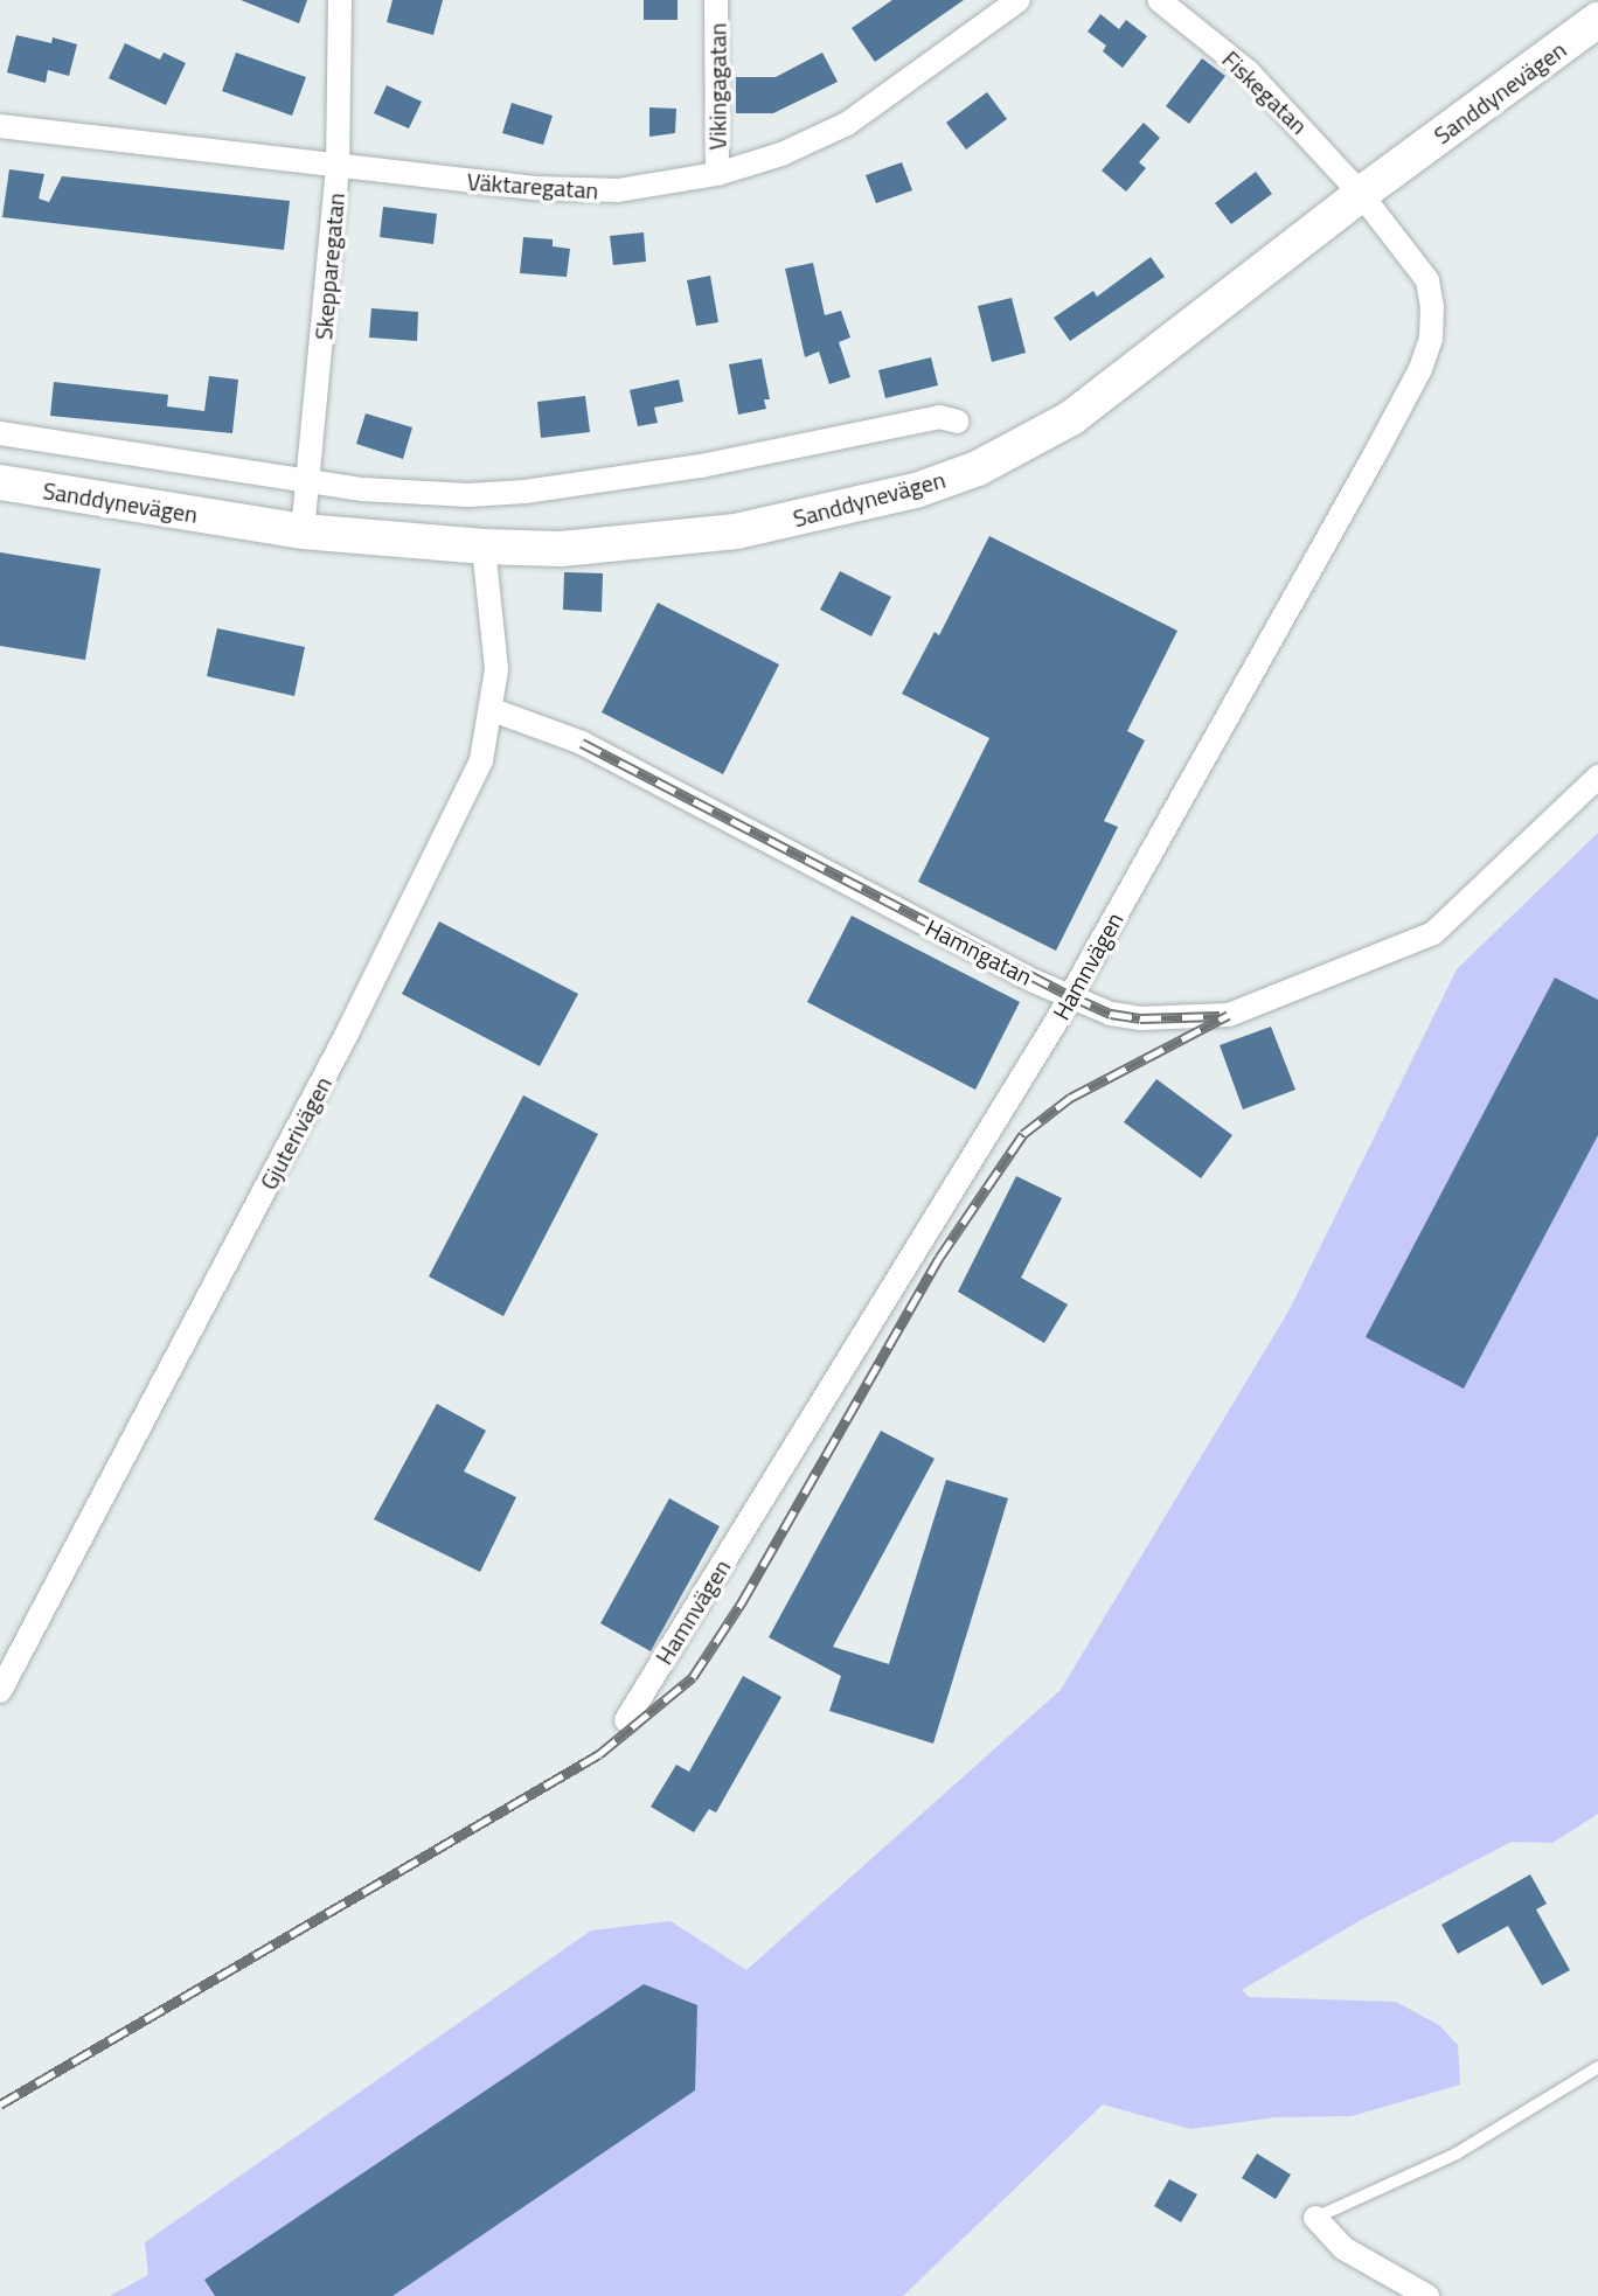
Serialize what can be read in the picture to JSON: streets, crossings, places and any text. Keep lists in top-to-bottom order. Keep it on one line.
{"streets":{"street":["Vikingagatan","Fiskegatan","Sanddynevägen","Väktaregatan","Skepparegatan","Hamngatan","Hamnvägen","Gjuterivägen"]},"crossings":[["Vikingagatan","Väktaregatan"],["Fiskegatan","Sanddynevägen"],["Fiskegatan","Hamnvägen"],["Sanddynevägen","Skepparegatan"],["Sanddynevägen","Hamnvägen"],["Sanddynevägen","Gjuterivägen"],["Väktaregatan","Skepparegatan"],["Hamngatan","Hamnvägen"],["Hamngatan","Gjuterivägen"]]}
